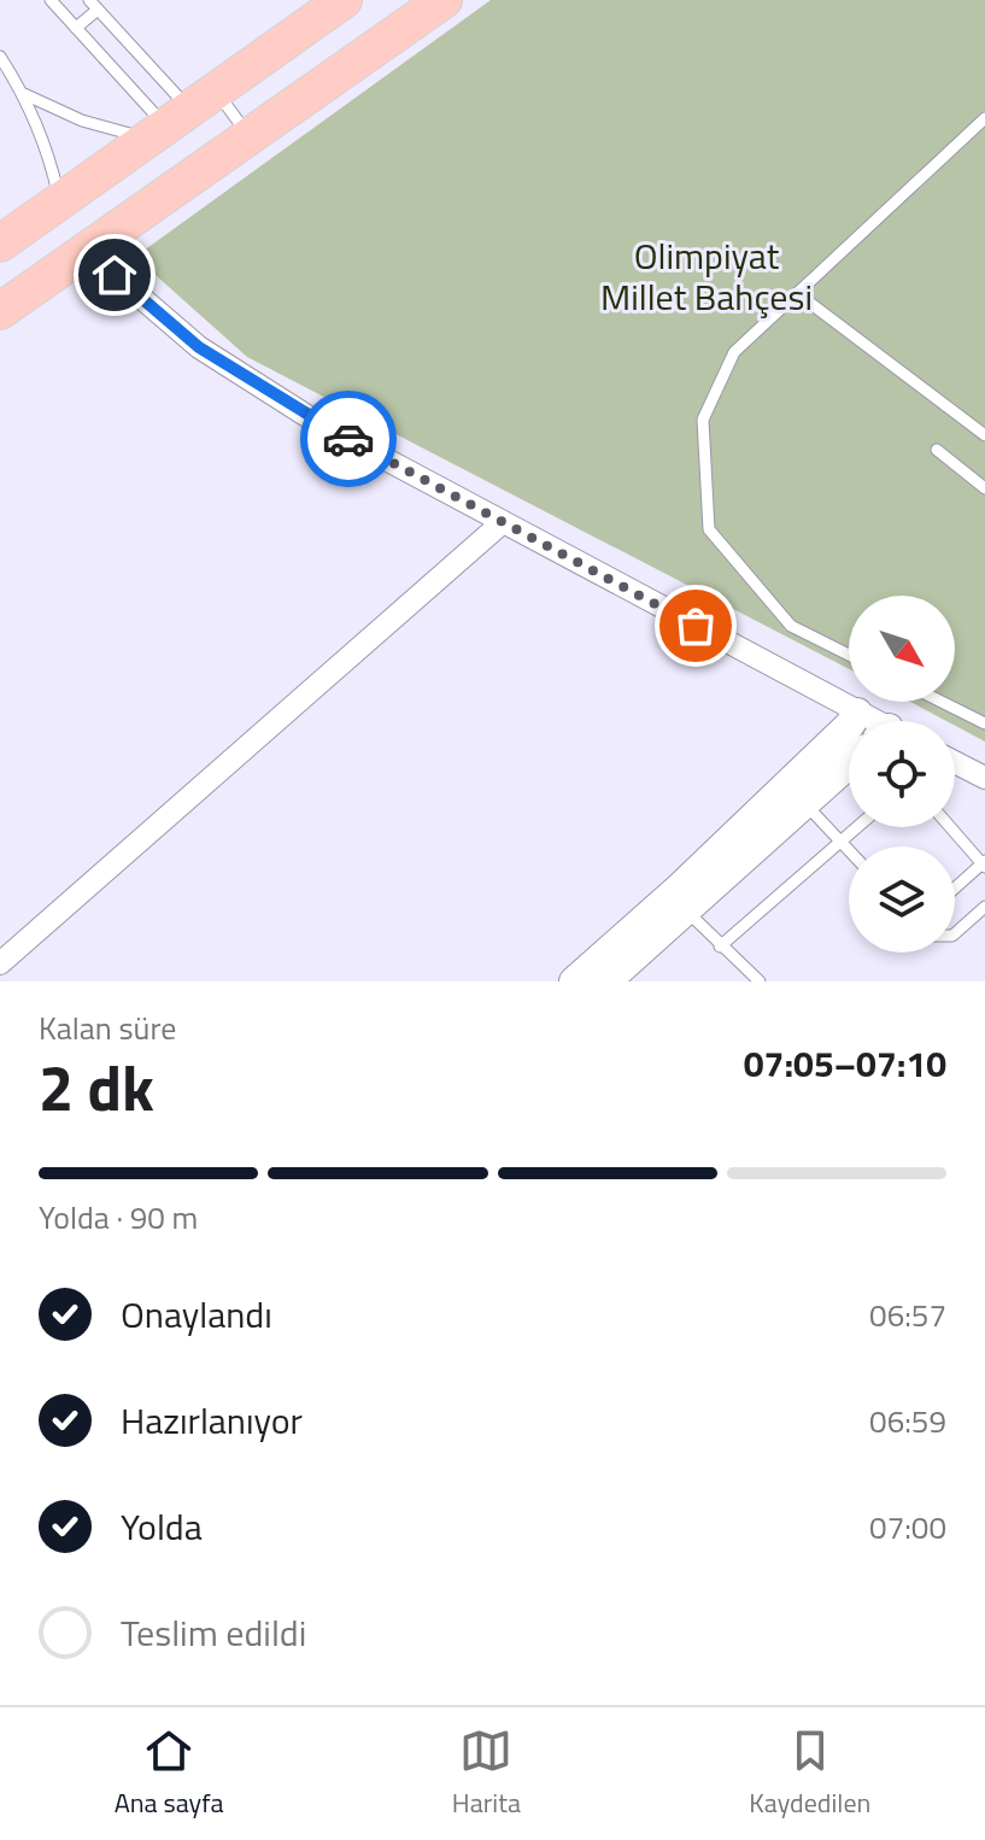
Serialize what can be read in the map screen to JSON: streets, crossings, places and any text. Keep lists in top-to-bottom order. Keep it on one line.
{"parks":["Olimpiyat Millet Bahçesi"],"north":"bottom right","page":{"heading":["2 dk","Kalan süre","07:05–07:10"],"bar":"Yolda · 90 m","list":[["Onaylandı","06:57"],["Hazırlanıyor","06:59"],["Yolda","07:00"],"Teslim edildi"],"tabs":["Ana sayfa","Harita","Kaydedilen"]}}
